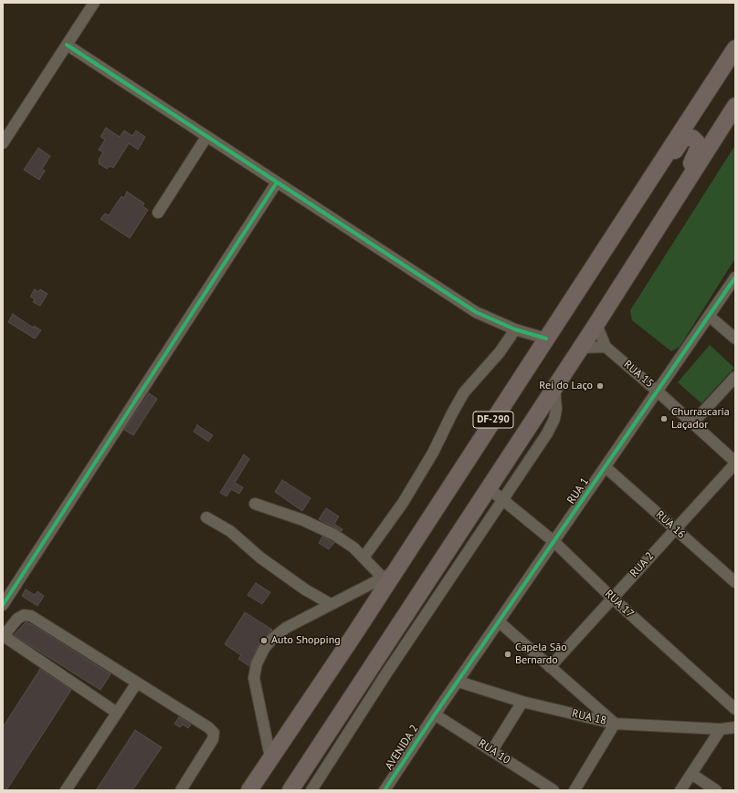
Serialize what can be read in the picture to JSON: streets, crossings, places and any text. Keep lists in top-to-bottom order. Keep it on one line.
{"streets":{"highway":["DF-290"],"street":["RUA 15","RUA 1","RUA 16","RUA 2","RUA 17","RUA 18","AVENIDA 2","RUA 10"]},"crossings":[["RUA 15","RUA 1"],["RUA 15","RUA 2"],["DF-290","RUA 17"],["RUA 1","RUA 16"],["RUA 1","RUA 17"],["RUA 1","RUA 18"],["RUA 1","AVENIDA 2"],["RUA 1","RUA 10"],["RUA 16","RUA 2"],["RUA 2","RUA 17"],["RUA 2","RUA 18"],["AVENIDA 2","RUA 10"]],"places":["Rei do Laço","Churrascaria Laçador","Auto Shopping","Capela São Bernardo"]}
